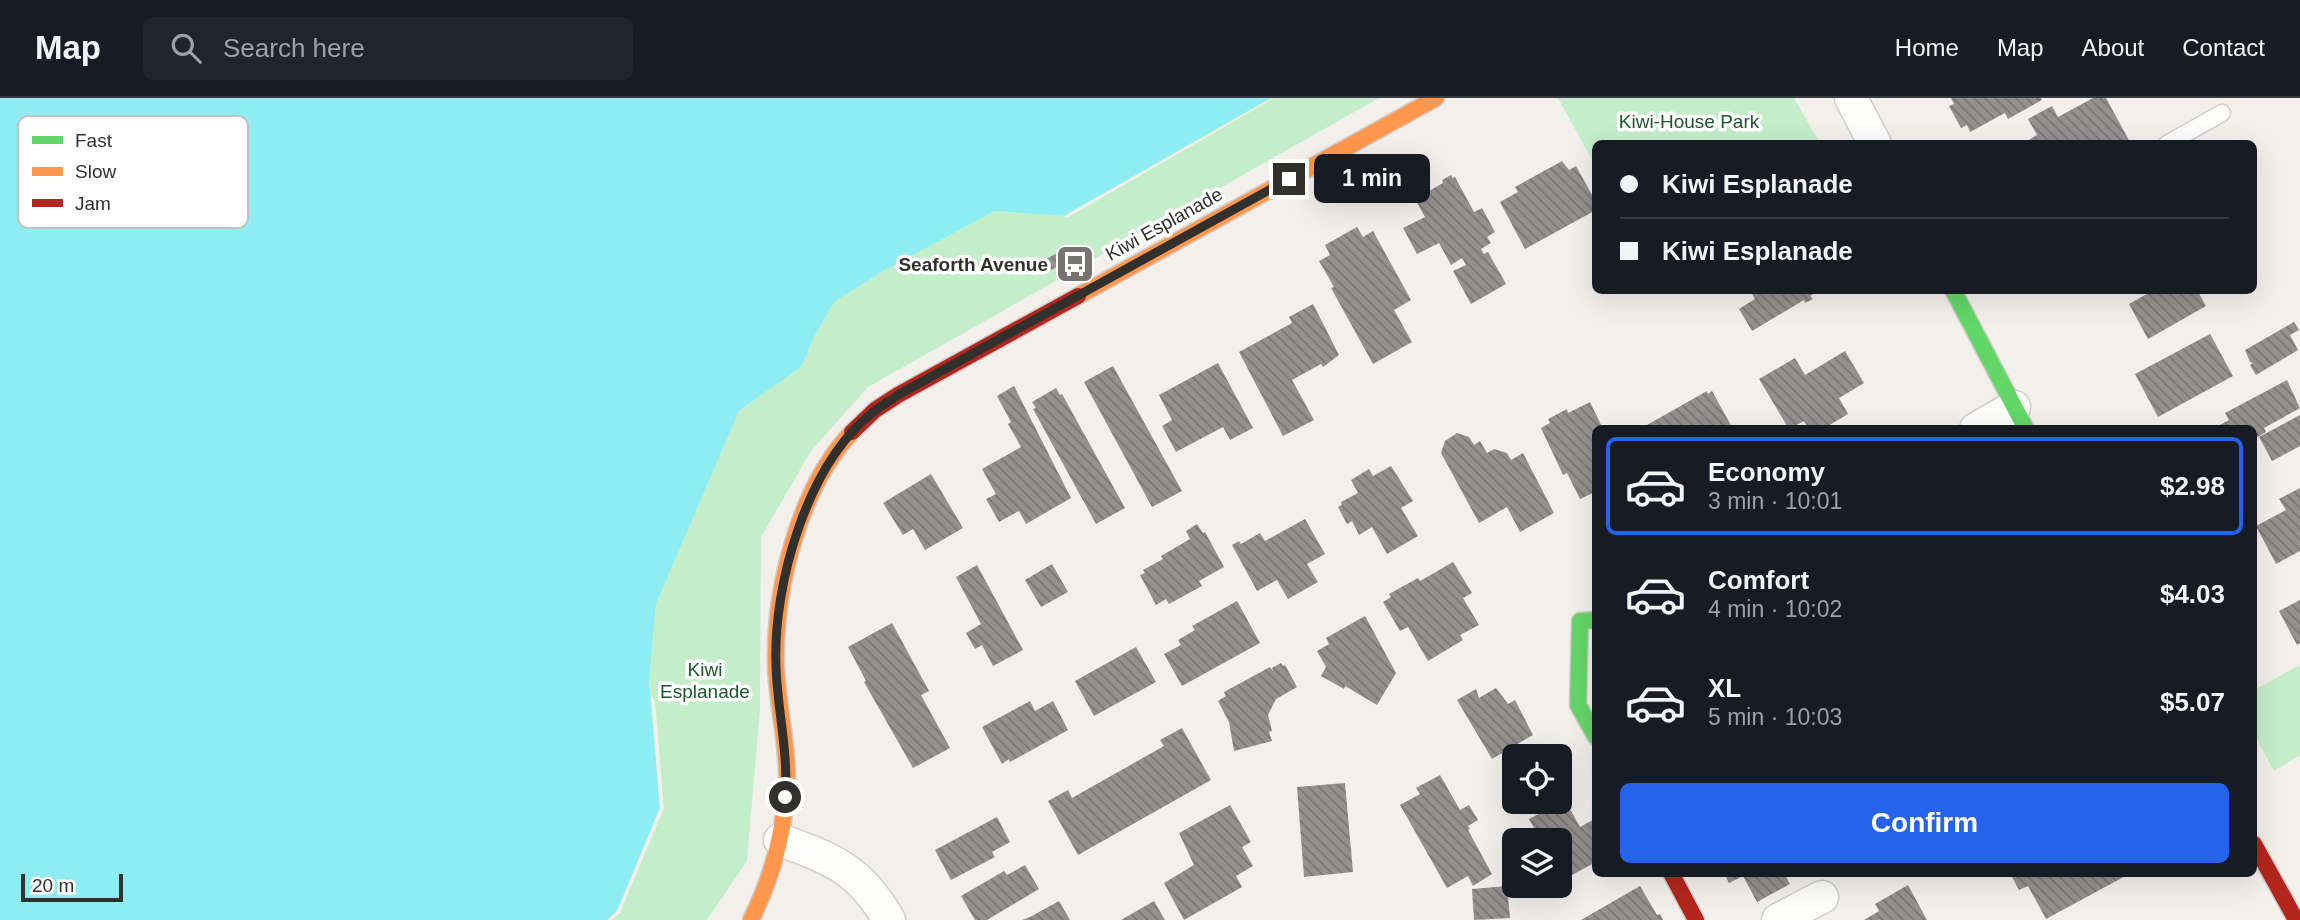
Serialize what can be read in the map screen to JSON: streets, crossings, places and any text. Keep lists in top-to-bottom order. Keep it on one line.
{"streets":{"street":["Kiwi Esplanade"]},"parks":["Kiwi-House Park","Kiwi Esplanade"],"places":{"bus stop":["Seaforth Avenue"]},"legend":["Fast","Slow","Jam"],"scale_bar":"20 m","page":{"header":"Map","search":"Search here","nav":["Home","Map","About","Contact"],"banner":["Kiwi Esplanade","Kiwi Esplanade"],"bubble":"1 min","list":[{"name":"Economy","note":"3 min · 10:01","value":"$2.98"},{"name":"Comfort","note":"4 min · 10:02","value":"$4.03"},{"name":"XL","note":"5 min · 10:03","value":"$5.07"}],"buttons":"Confirm","scale":"20 m"}}
